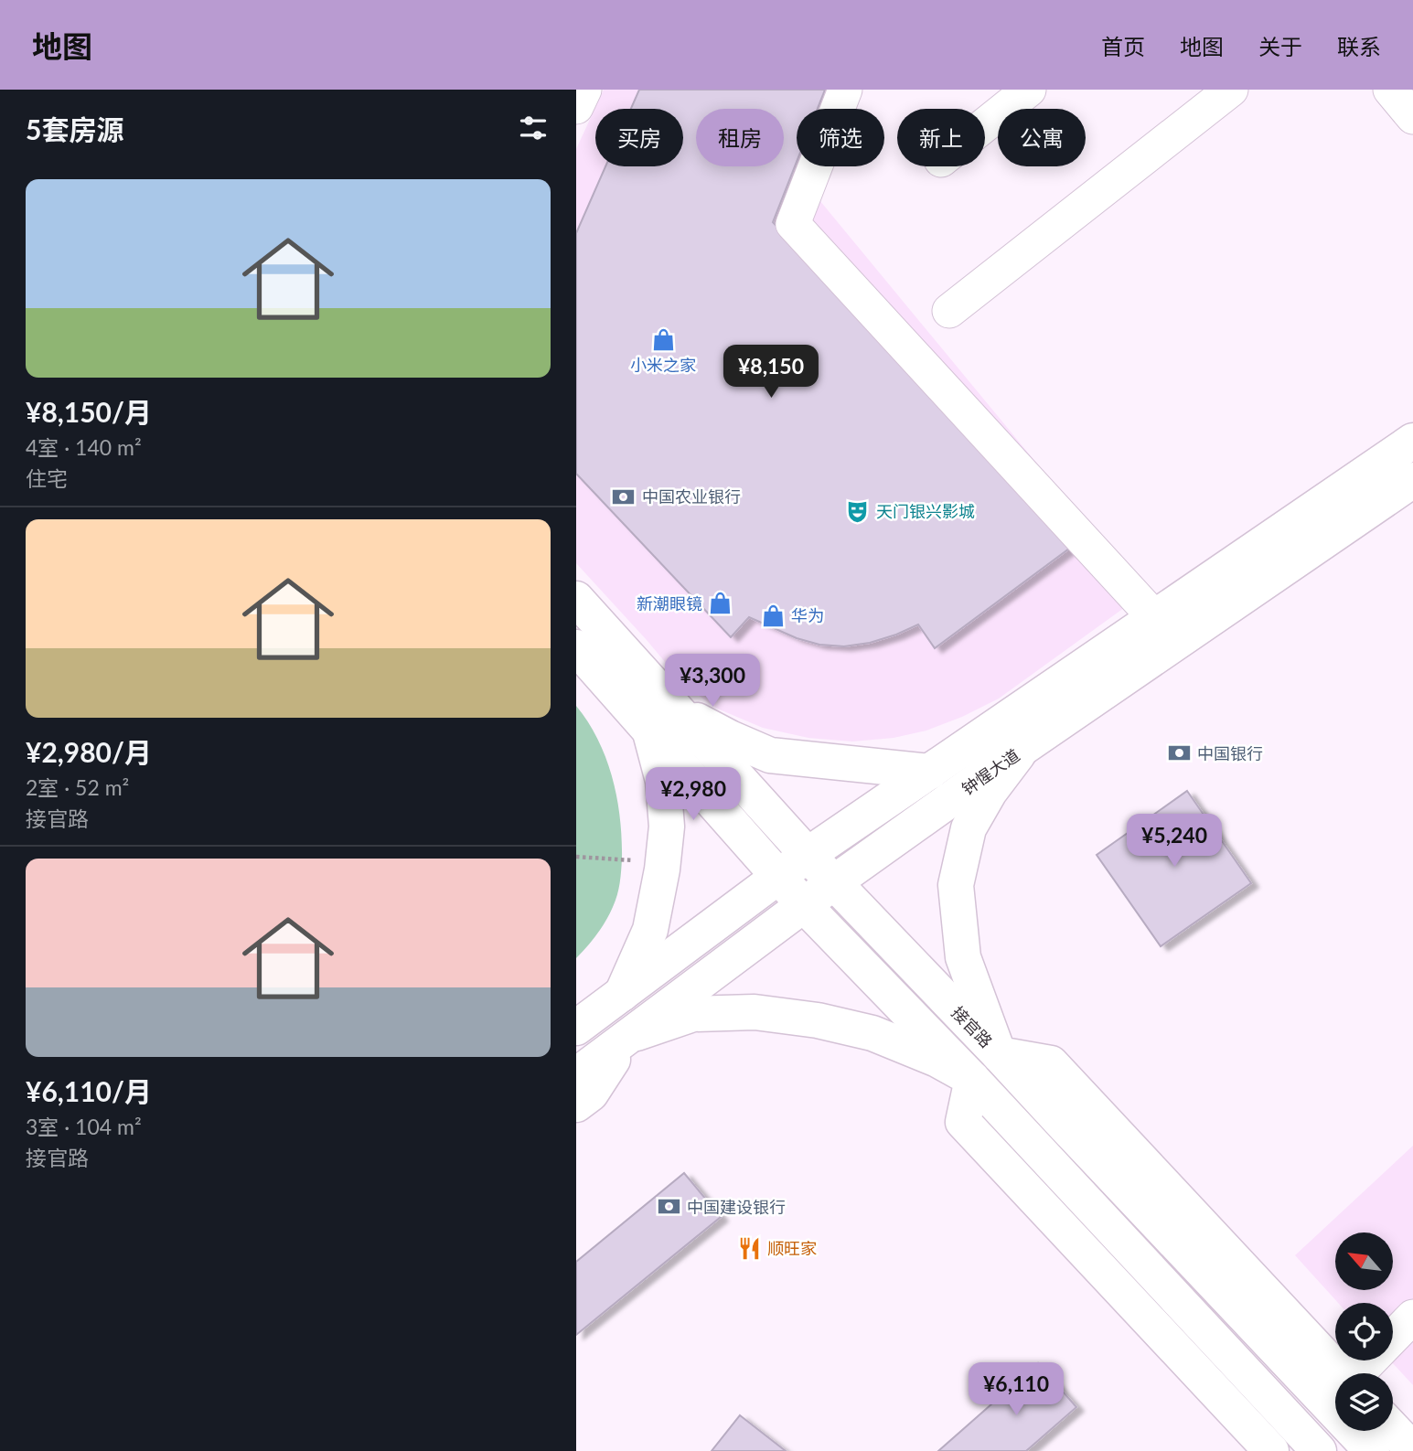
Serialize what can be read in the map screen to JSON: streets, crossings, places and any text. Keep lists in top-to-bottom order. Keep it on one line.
{"streets":{"main road":["钟惺大道","接官路"]},"crossings":[["钟惺大道","接官路"]],"places":{"shop":["小米之家","新潮眼镜","华为"],"bank":["中国农业银行","中国银行","中国建设银行"],"theatre":["天门银兴影城"],"restaurant":["顺旺家"]},"north":"top left","page":{"header":"地图","nav":["首页","地图","关于","联系"],"heading":"5套房源","chip":["买房","租房","筛选","新上","公寓"],"list":[{"name":"¥8,150/月","note":"4室 · 140 m² · 住宅"},{"name":"¥2,980/月","note":"2室 · 52 m² · 接官路"},{"name":"¥6,110/月","note":"3室 · 104 m² · 接官路"}],"price":["¥8,150","¥3,300","¥2,980","¥5,240","¥6,110"]}}
